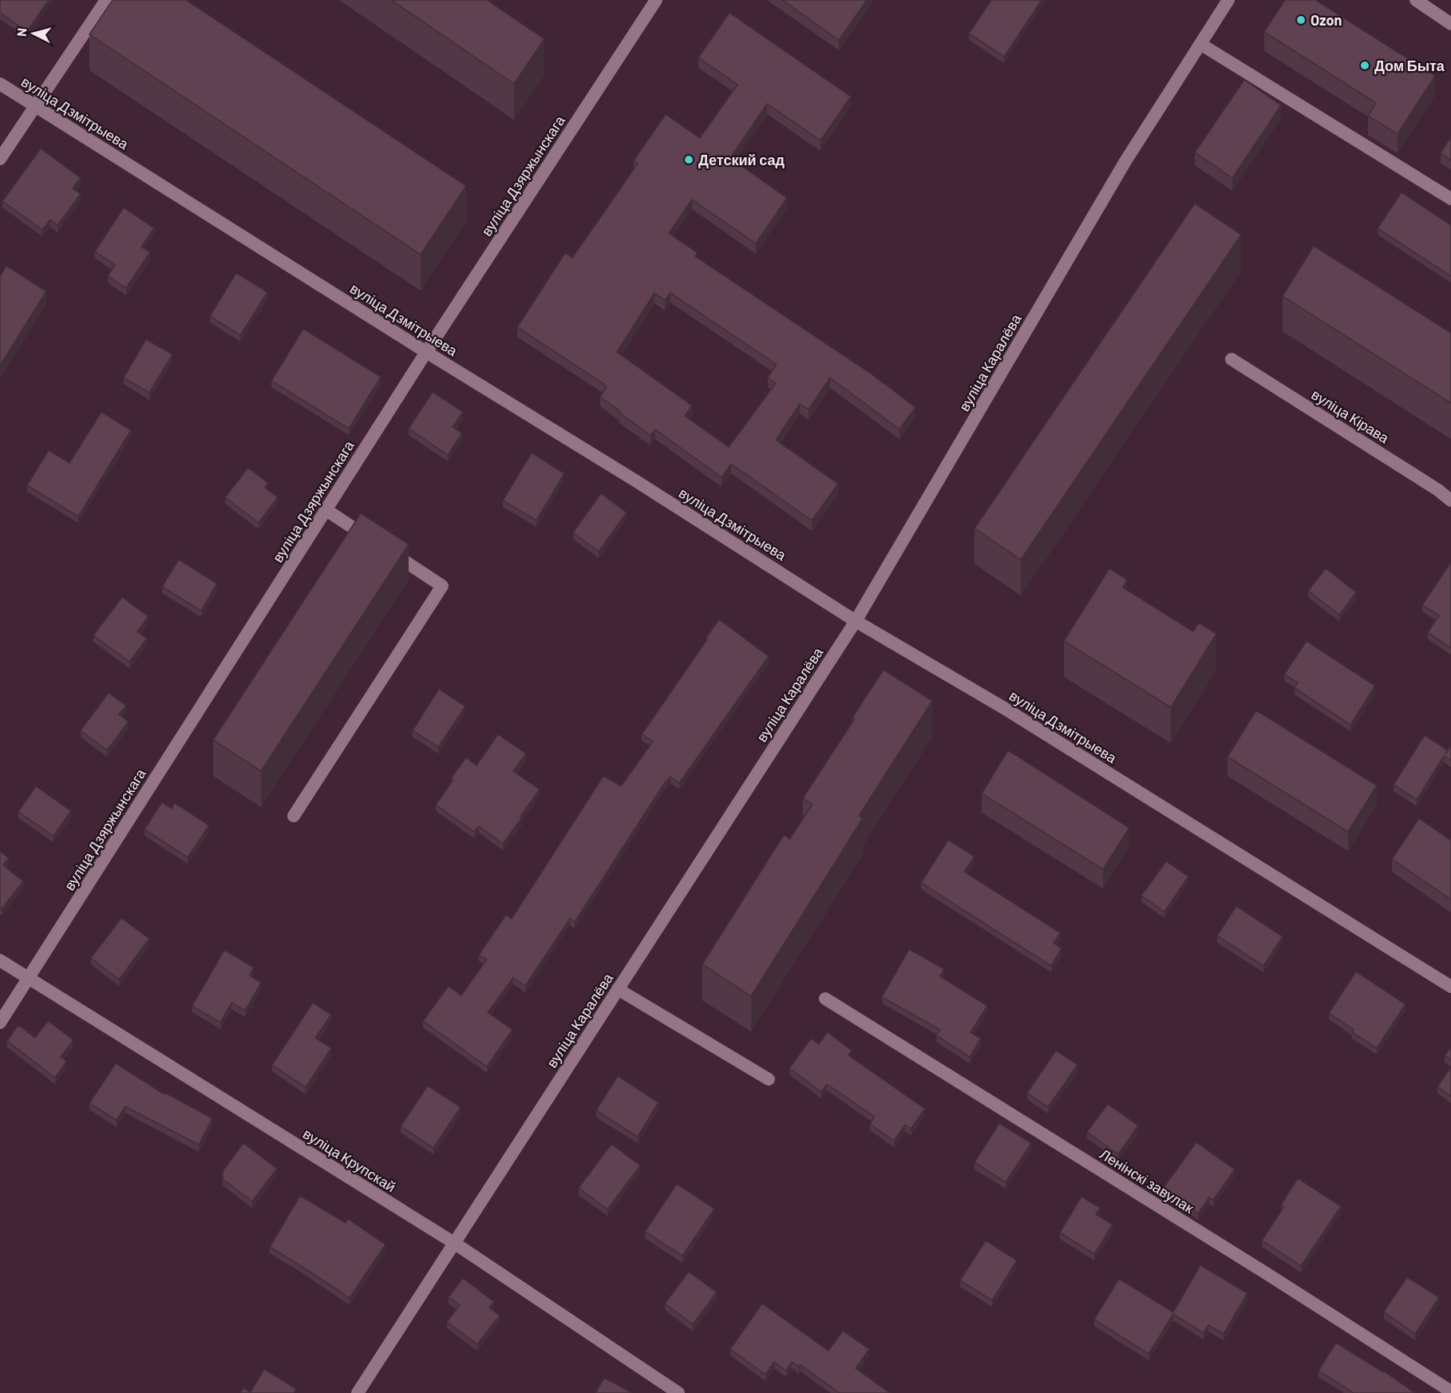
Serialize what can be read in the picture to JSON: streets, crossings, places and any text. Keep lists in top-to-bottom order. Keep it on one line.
{"streets":{"street":["вуліца Дзмітрыева","вуліца Дзяржынскага","вуліца Каралёва","вуліца Кірава","вуліца Крупскай","Ленінскі завулак"]},"crossings":[["вуліца Дзмітрыева","вуліца Дзяржынскага"],["вуліца Дзмітрыева","вуліца Каралёва"],["вуліца Дзяржынскага","вуліца Крупскай"],["вуліца Каралёва","вуліца Крупскай"]],"places":["Ozon","Дом Быта","Детский сад"],"north":"left"}
